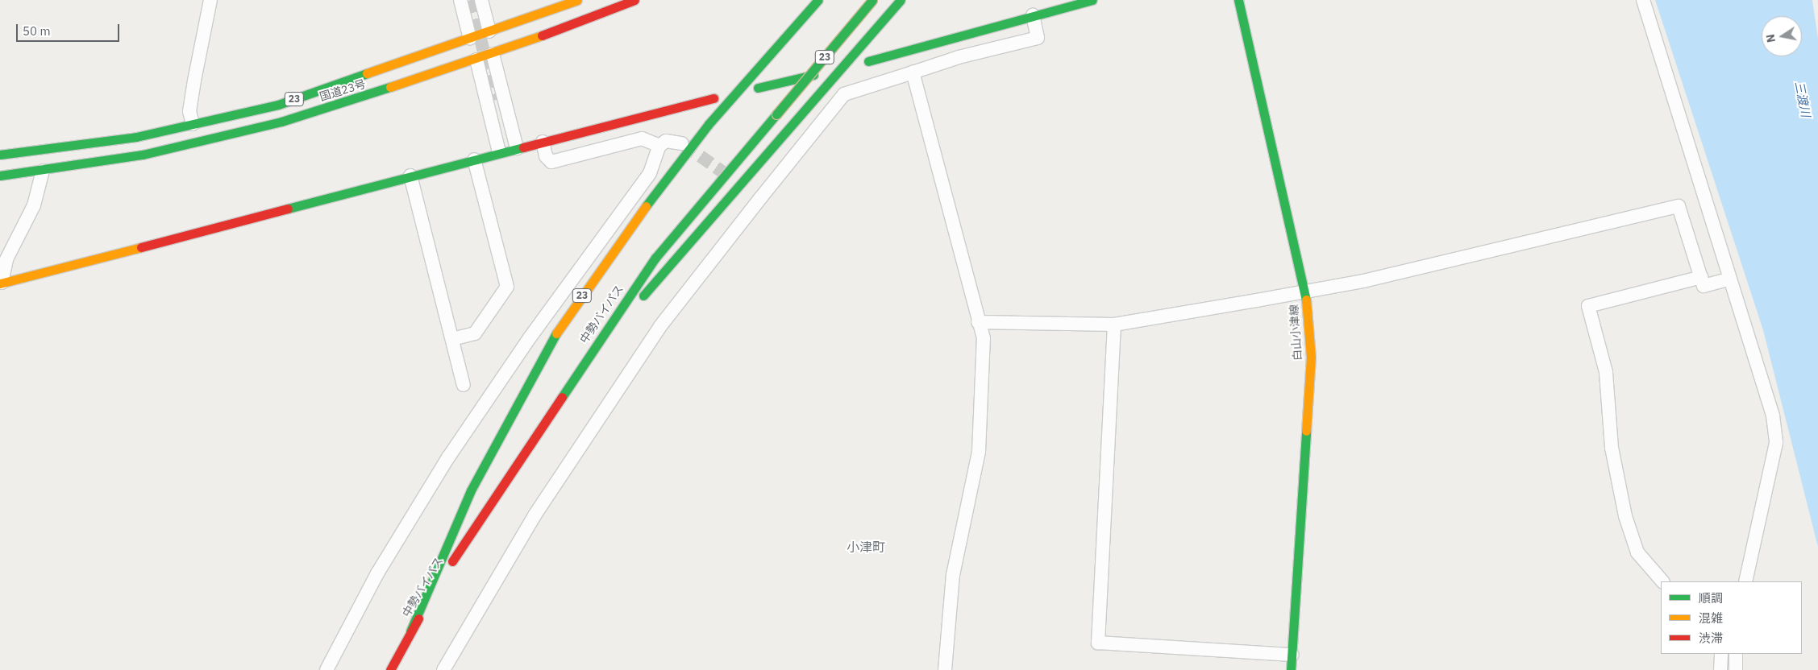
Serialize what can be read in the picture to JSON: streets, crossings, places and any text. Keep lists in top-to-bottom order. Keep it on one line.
{"streets":{"main road":["23","国道23号","中勢バイパス","白山小津線"]},"crossings":[["23","中勢バイパス"]],"districts":["小津町"],"water":["三渡川"],"legend":["順調","混雑","渋滞"],"scale_bar":"50 m","north":"left"}
